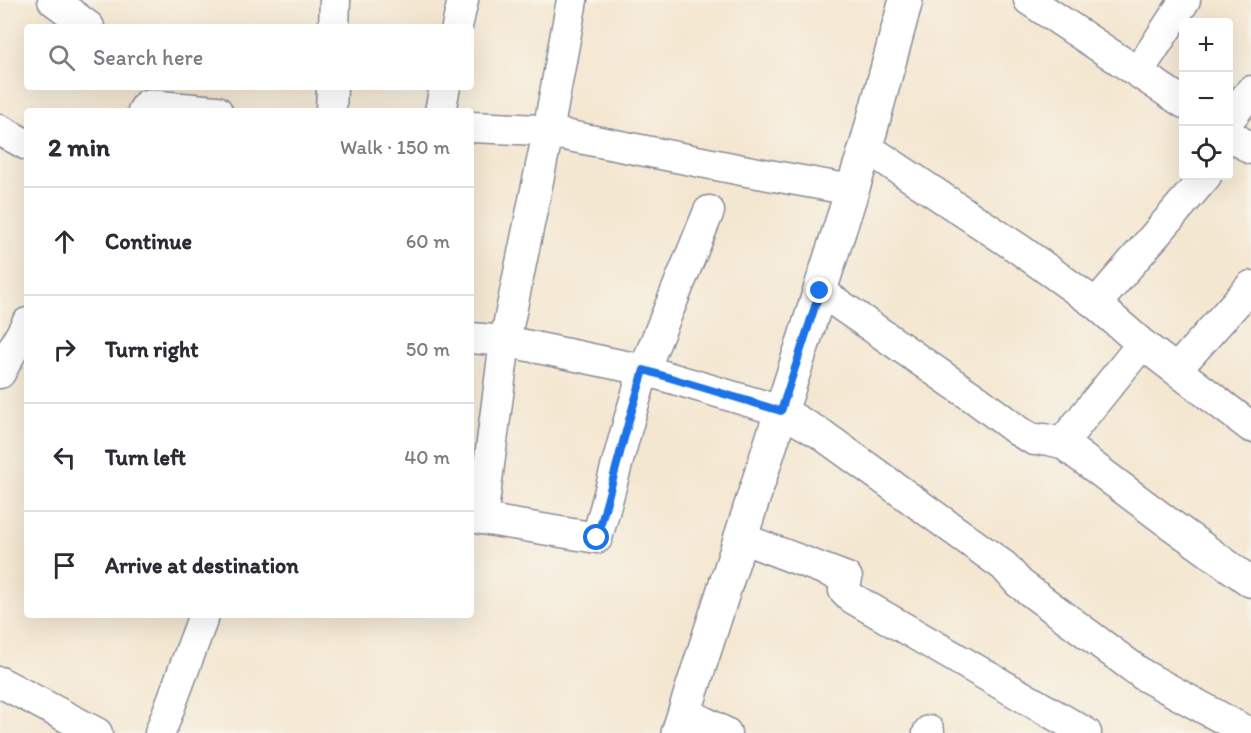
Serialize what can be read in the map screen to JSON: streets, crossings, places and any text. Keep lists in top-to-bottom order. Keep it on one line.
{"page":{"map_buttons":["+","−"],"search":"Search here","heading":["2 min","Walk · 150 m"],"list":[["Continue","60 m"],["Turn right","50 m"],["Turn left","40 m"],"Arrive at destination"]}}
